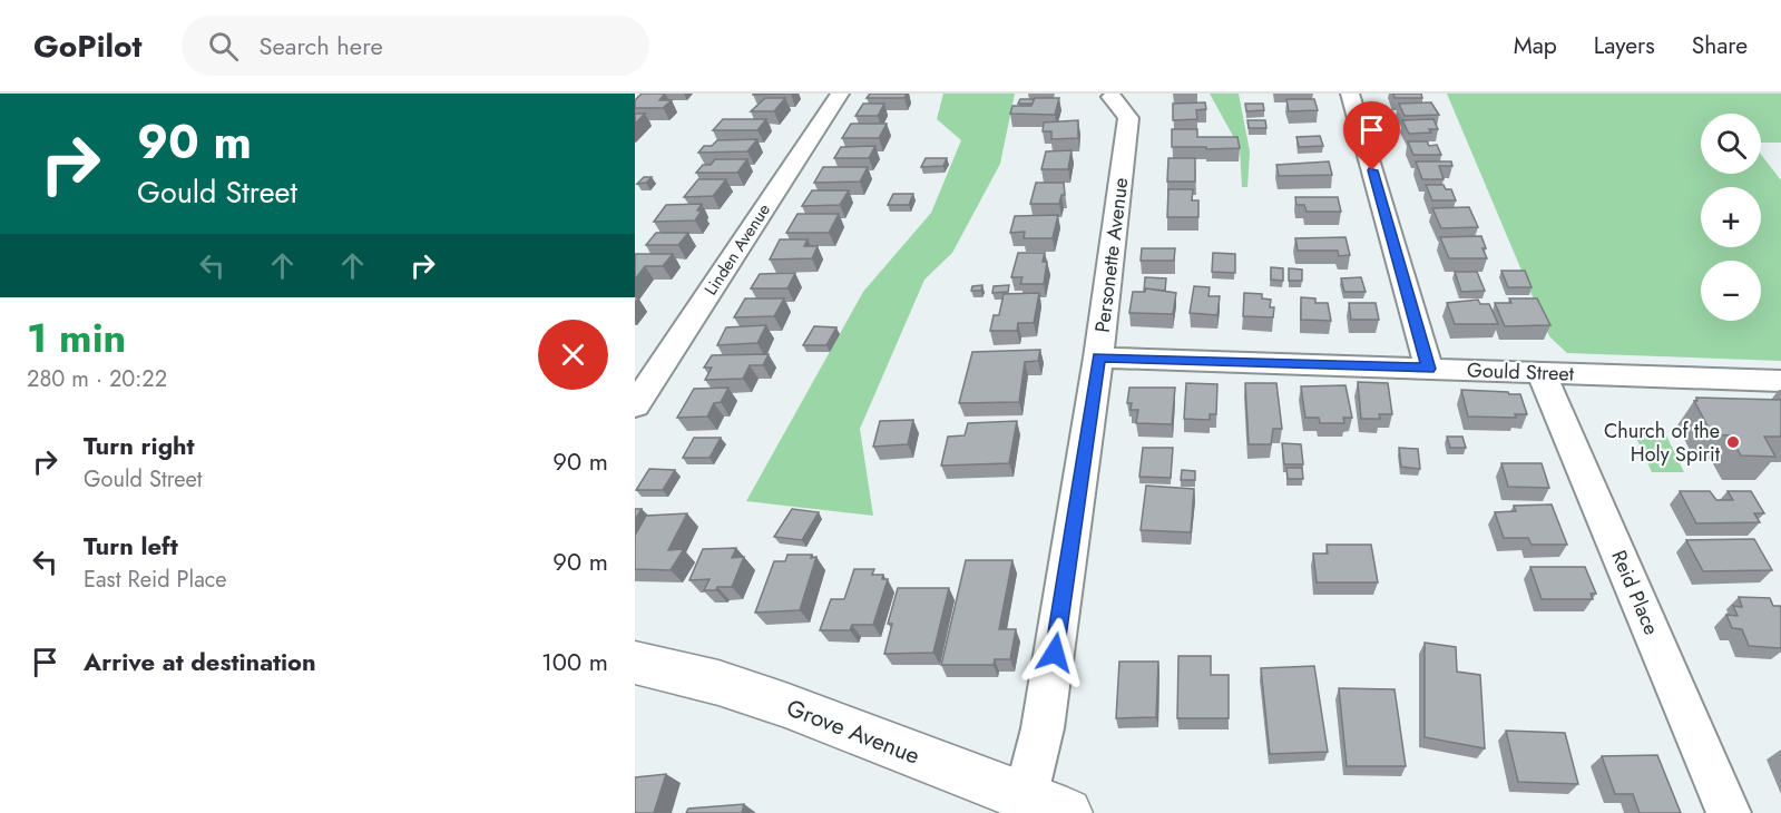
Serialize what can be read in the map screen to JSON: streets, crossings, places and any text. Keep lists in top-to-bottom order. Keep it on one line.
{"streets":{"street":["Linden Avenue","Personette Avenue","Gould Street","Reid Place","Grove Avenue"]},"crossings":[["Personette Avenue","Gould Street"],["Personette Avenue","Grove Avenue"],["Gould Street","Reid Place"]],"places":["Church of the Holy Spirit"],"page":{"header":"GoPilot","search":"Search here","nav":["Map","Layers","Share"],"turn":["90 m","Gould Street"],"map_buttons":["+","−"],"heading":["1 min","280 m · 20:22"],"list":[{"name":"Turn right","note":"Gould Street","value":"90 m"},{"name":"Turn left","note":"East Reid Place","value":"90 m"},{"name":"Arrive at destination","value":"100 m"}]}}
